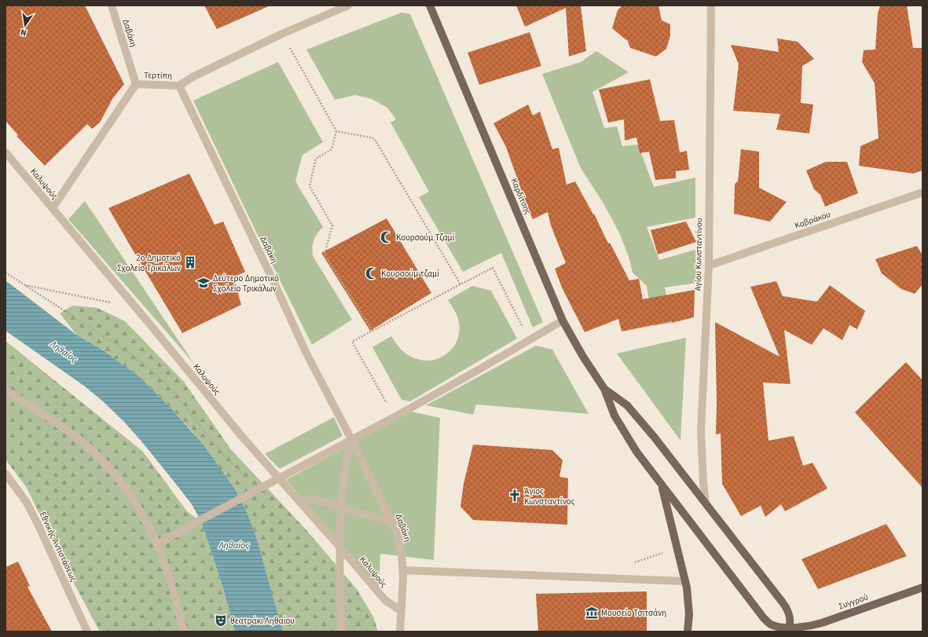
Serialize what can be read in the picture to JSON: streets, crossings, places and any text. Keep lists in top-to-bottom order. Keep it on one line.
{"streets":{"main road":["Καρδίτσης","Συγγρού"],"street":["Δαβάκη","Τερτίπη","Καλυψούς","Καβράκου","Αγίου Κωνσταντίνου","Εθνικής Αντιστάσεως"]},"crossings":[["Δαβάκη","Τερτίπη"],["Δαβάκη","Καλυψούς"],["Τερτίπη","Καλυψούς"],["Καβράκου","Αγίου Κωνσταντίνου"]],"water":["Ληθαίος"],"places":{"mosque":["Κουρσούμ Τζαμί","Κουρσούμ τζαμί"],"building":["2ο Δημοτικό Σχολείο Τρικάλων"],"school or university":["Δεύτερο Δημοτικό Σχολείο Τρικάλων"],"church":["Άγιος Κωνσταντίνος"],"museum":["Μουσείο Τσιτσάνη"],"theatre":["θεατράκι Ληθαίου"]},"north":"bottom"}
